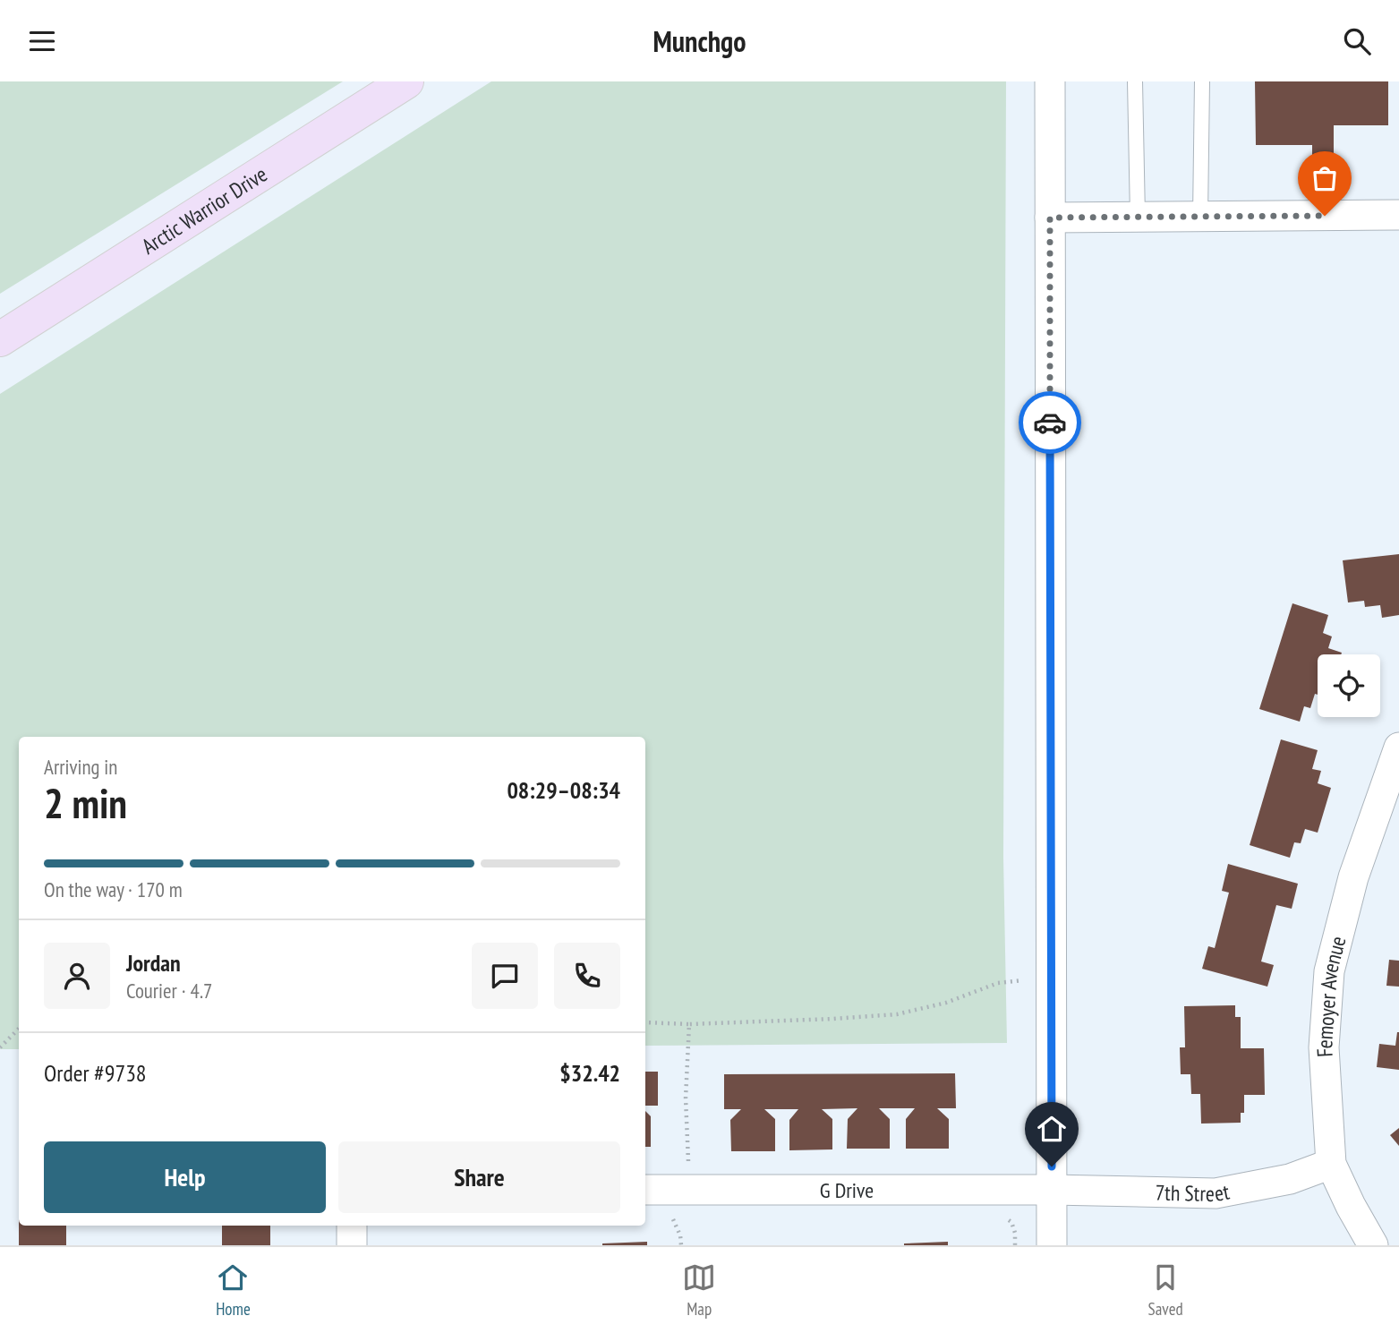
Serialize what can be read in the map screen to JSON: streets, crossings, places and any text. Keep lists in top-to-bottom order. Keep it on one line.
{"streets":{"main road":["Arctic Warrior Drive"],"street":["Femoyer Avenue","G Drive","7th Street"]},"crossings":[["Femoyer Avenue","7th Street"],["G Drive","7th Street"]],"page":{"header":"Munchgo","heading":["2 min","Arriving in","08:29–08:34"],"panel":["Jordan","Courier · 4.7","Order #9738","$32.42"],"bar":"On the way · 170 m","buttons":["Help","Share"],"tabs":["Home","Map","Saved"]}}
